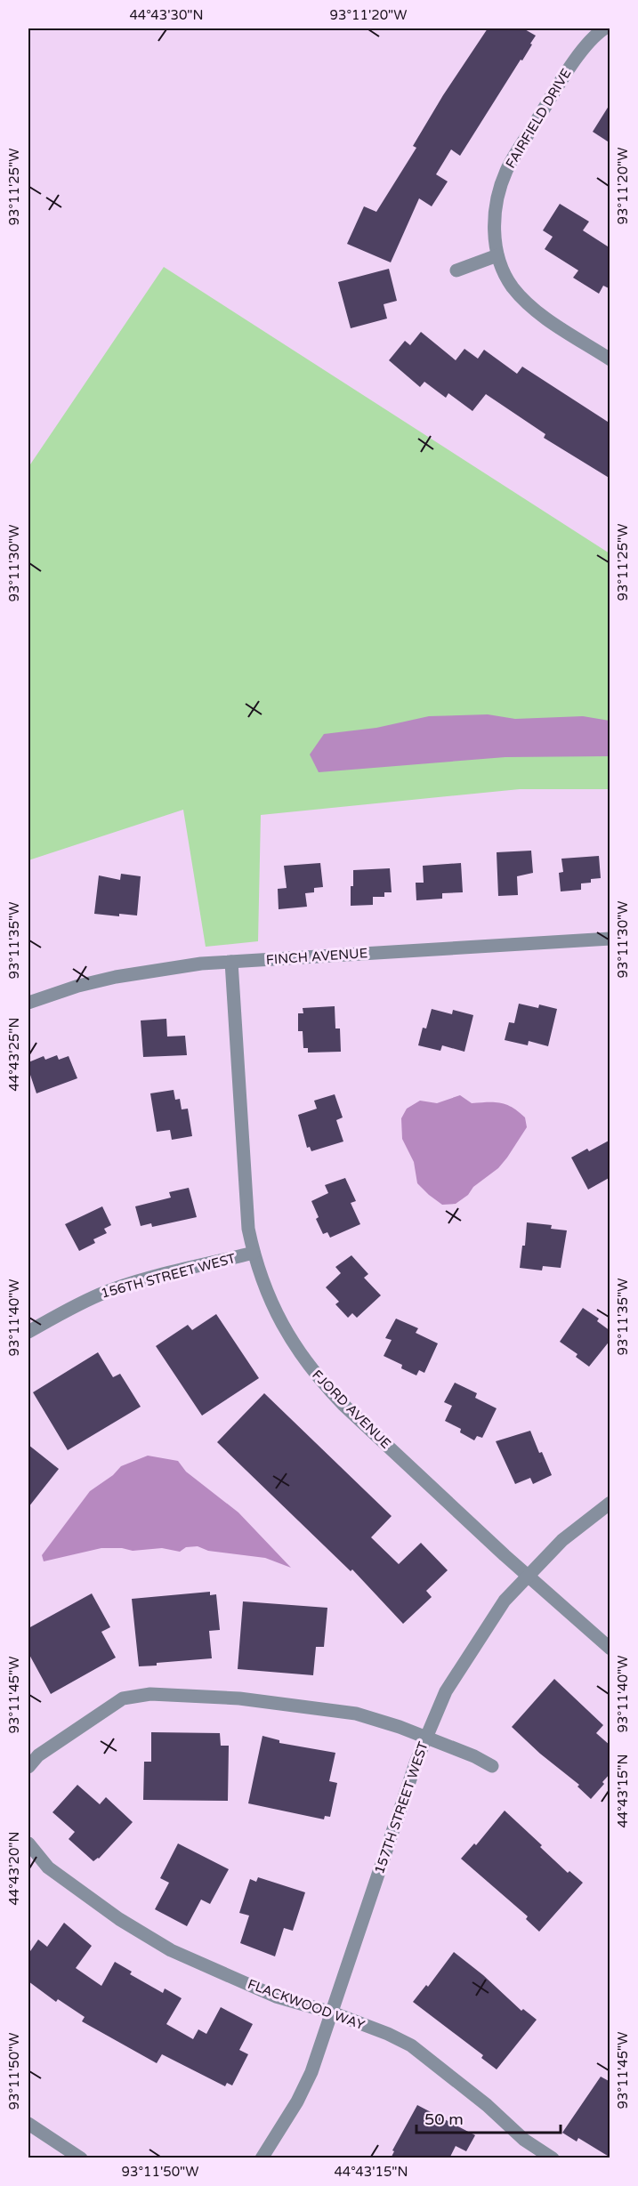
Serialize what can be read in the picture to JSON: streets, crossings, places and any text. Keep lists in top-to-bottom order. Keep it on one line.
{"streets":{"street":["FAIRFIELD DRIVE","FINCH AVENUE","156TH STREET WEST","FJORD AVENUE","157TH STREET WEST","FLACKWOOD WAY"]},"crossings":[["FINCH AVENUE","FJORD AVENUE"],["156TH STREET WEST","FJORD AVENUE"],["FJORD AVENUE","157TH STREET WEST"],["157TH STREET WEST","FLACKWOOD WAY"]],"scale_bar":"50 m","coordinates":["44°43'30\"N","93°11'20\"W","93°11'25\"W","93°11'30\"W","93°11'35\"W","44°43'25\"N","93°11'40\"W","93°11'45\"W","44°43'15\"N","44°43'20\"N","93°11'50\"W"]}
